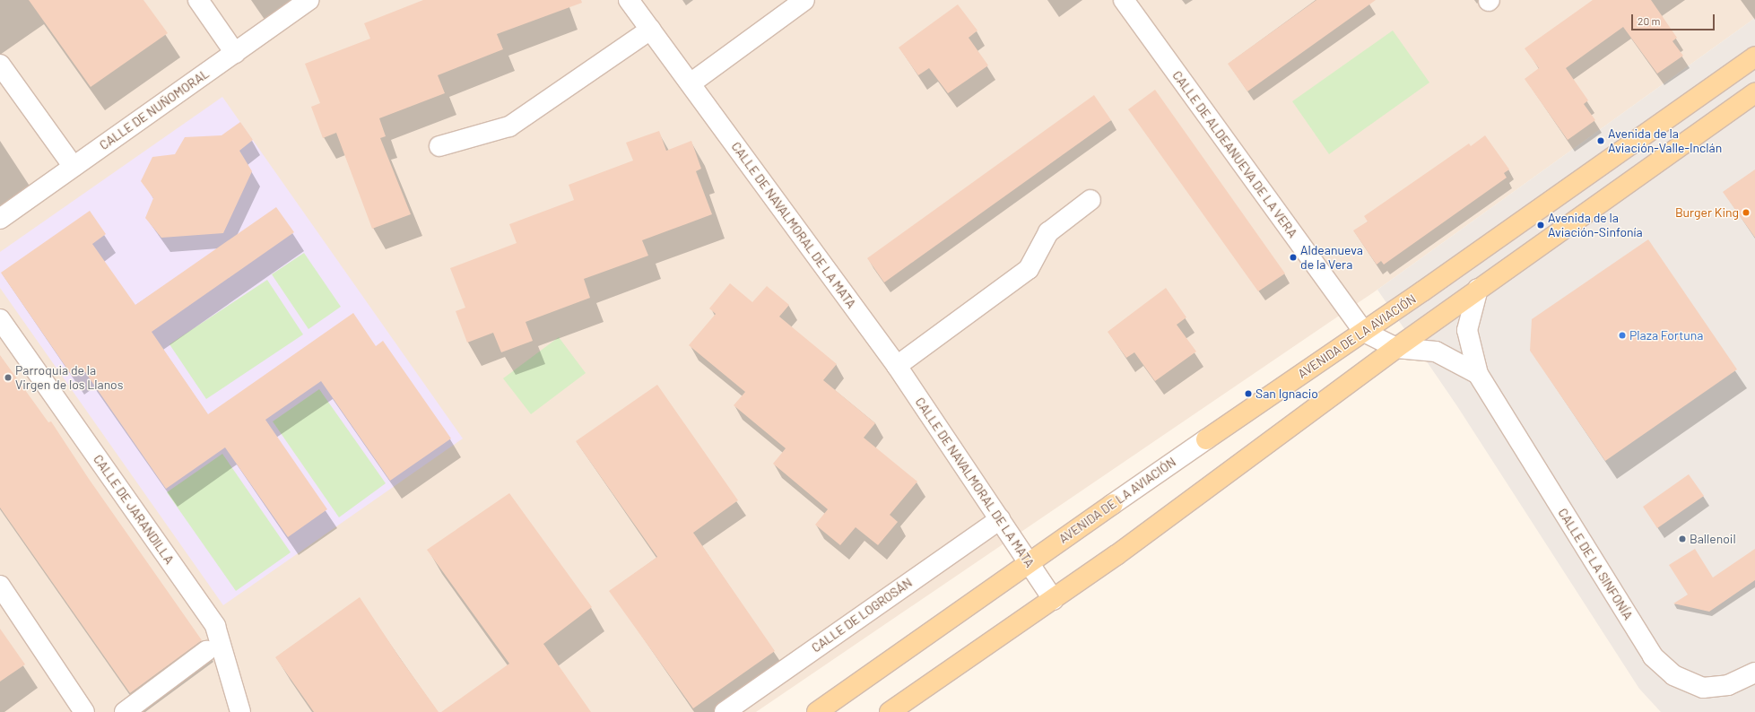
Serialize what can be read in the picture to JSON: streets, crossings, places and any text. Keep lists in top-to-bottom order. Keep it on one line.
{"streets":{"main road":["AVENIDA DE LA AVIACIÓN"],"street":["CALLE DE NUÑOMORAL","CALLE DE ALDEANUEVA DE LA VERA","CALLE DE NAVALMORAL DE LA MATA","CALLE DE JARANDILLA","CALLE DE LA SINFONÍA","CALLE DE LOGROSÁN"]},"crossings":[["CALLE DE ALDEANUEVA DE LA VERA","AVENIDA DE LA AVIACIÓN"],["CALLE DE NAVALMORAL DE LA MATA","AVENIDA DE LA AVIACIÓN"],["CALLE DE NAVALMORAL DE LA MATA","CALLE DE LOGROSÁN"]],"places":["Avenida de la Aviación-Valle-Inclán","Burger King","Avenida de la Aviación-Sinfonía","Aldeanueva de la Vera","Plaza Fortuna","Parroquia de la Virgen de los Llanos","San Ignacio","Ballenoil"],"scale_bar":"20 m"}
